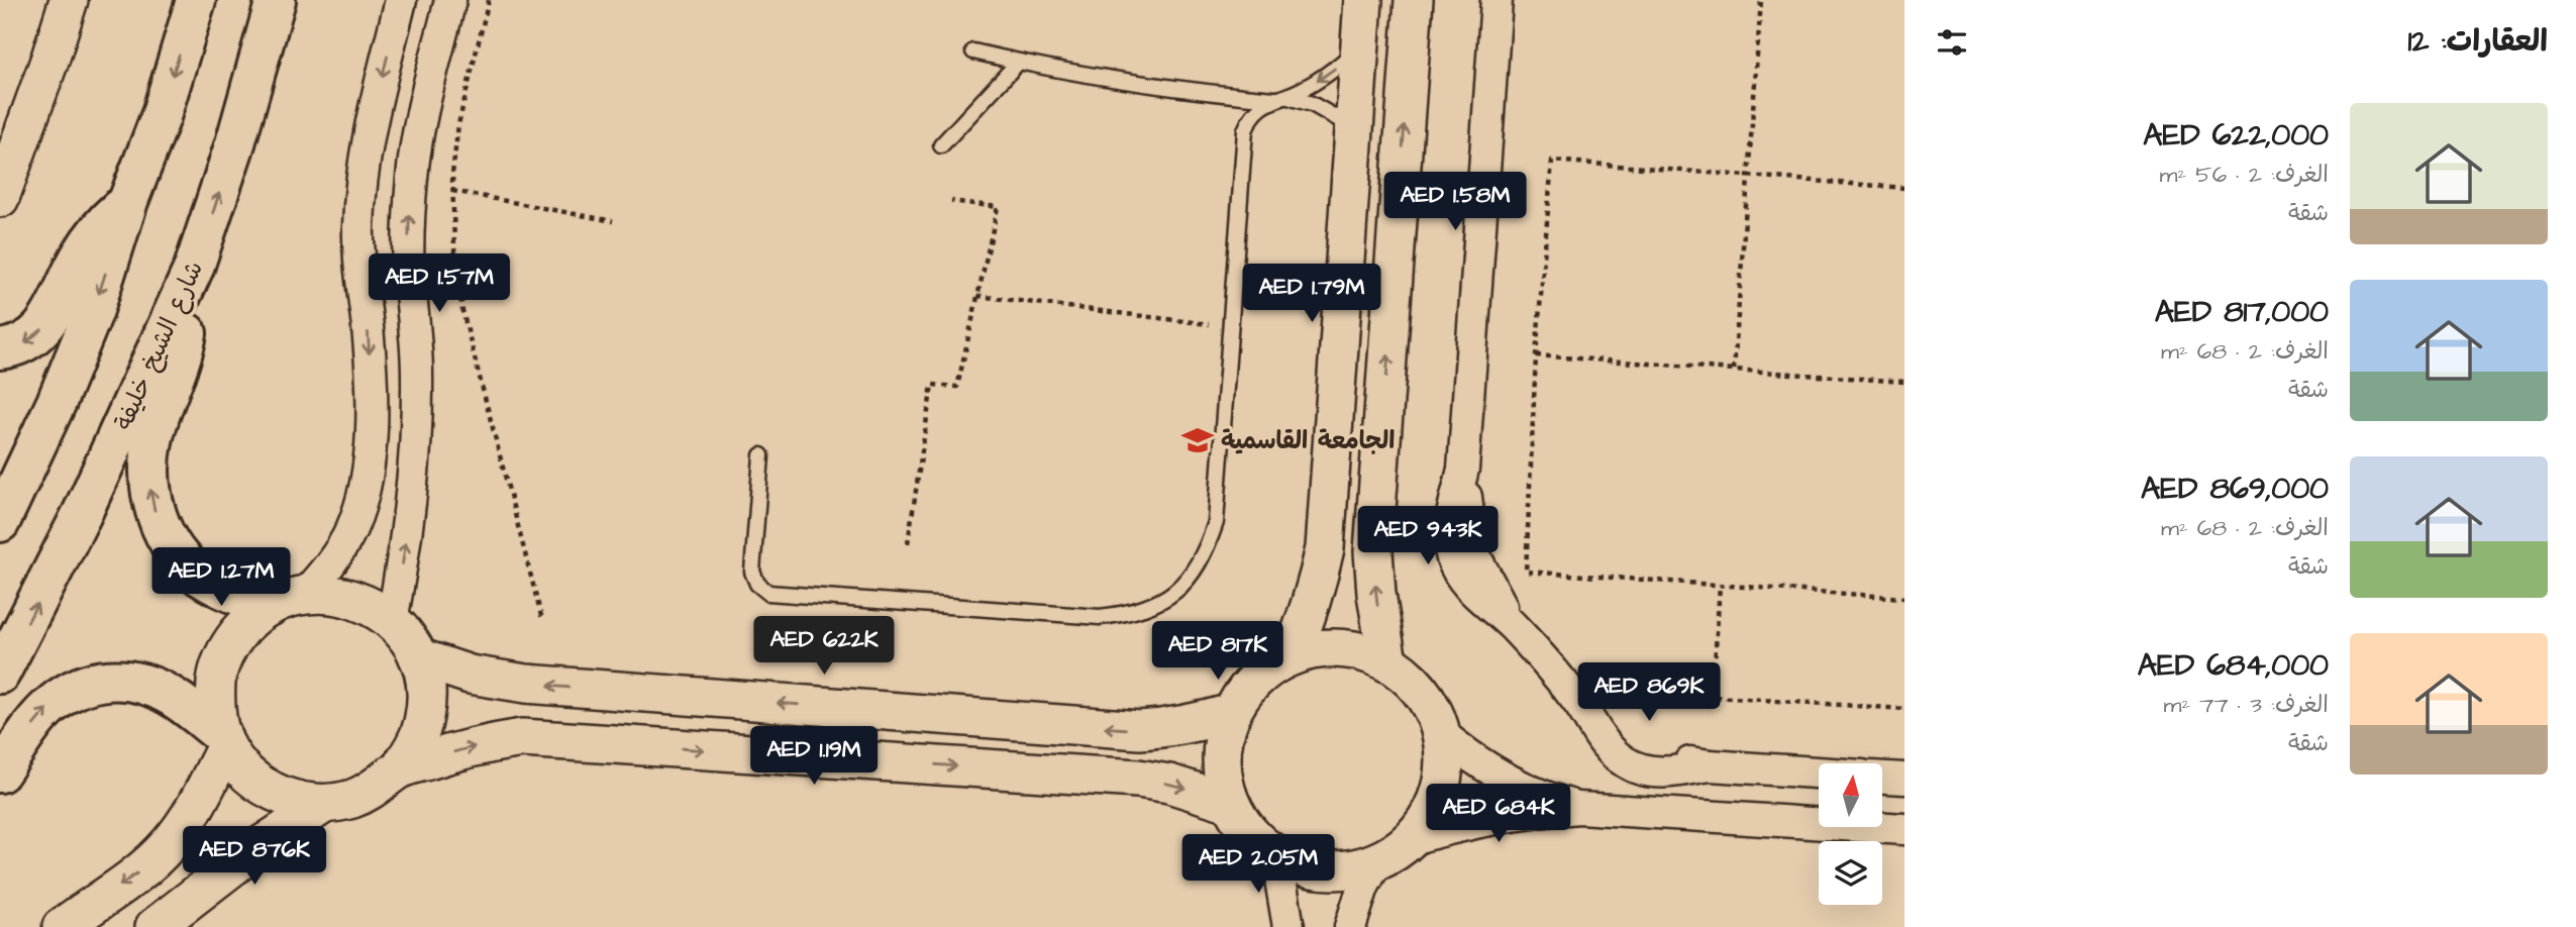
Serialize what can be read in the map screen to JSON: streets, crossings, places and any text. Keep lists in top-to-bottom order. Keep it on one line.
{"streets":{"highway":["شارع الشيخ خليفة"]},"places":{"school or university":["الجامعة القاسمية"]},"north":"top","page":{"heading":"العقارات: 12","list":[{"name":"AED 622,000","note":"الغرف: 2 · 56 m² · شقة"},{"name":"AED 817,000","note":"الغرف: 2 · 68 m² · شقة"},{"name":"AED 869,000","note":"الغرف: 2 · 68 m² · شقة"},{"name":"AED 684,000","note":"الغرف: 3 · 77 m² · شقة"}],"price":["AED 1.58M","AED 1.57M","AED 1.79M","AED 943K","AED 1.27M","AED 622K","AED 817K","AED 869K","AED 1.19M","AED 684K","AED 876K","AED 2.05M"]}}
